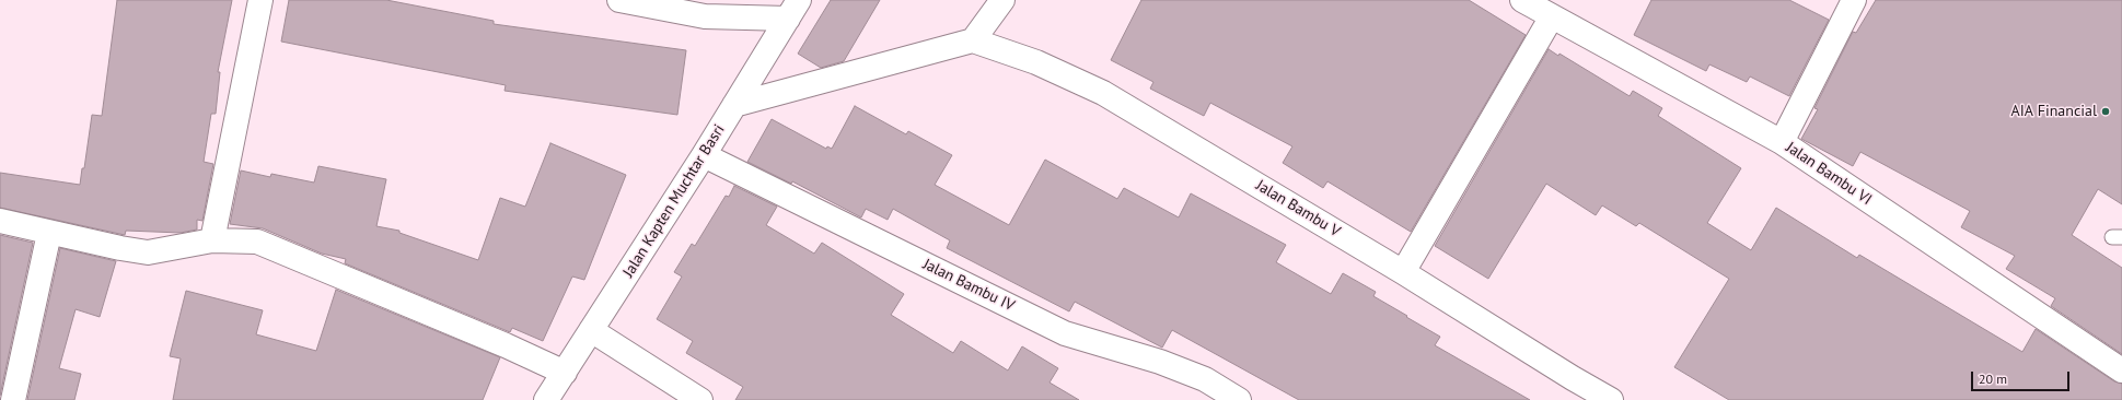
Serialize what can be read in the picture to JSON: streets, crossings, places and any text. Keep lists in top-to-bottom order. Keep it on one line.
{"streets":{"street":["Jalan Bambu VI","Jalan Kapten Muchtar Basri","Jalan Bambu V","Jalan Bambu IV"]},"crossings":[["Jalan Kapten Muchtar Basri","Jalan Bambu IV"]],"places":["AIA Financial"],"scale_bar":"20 m"}
